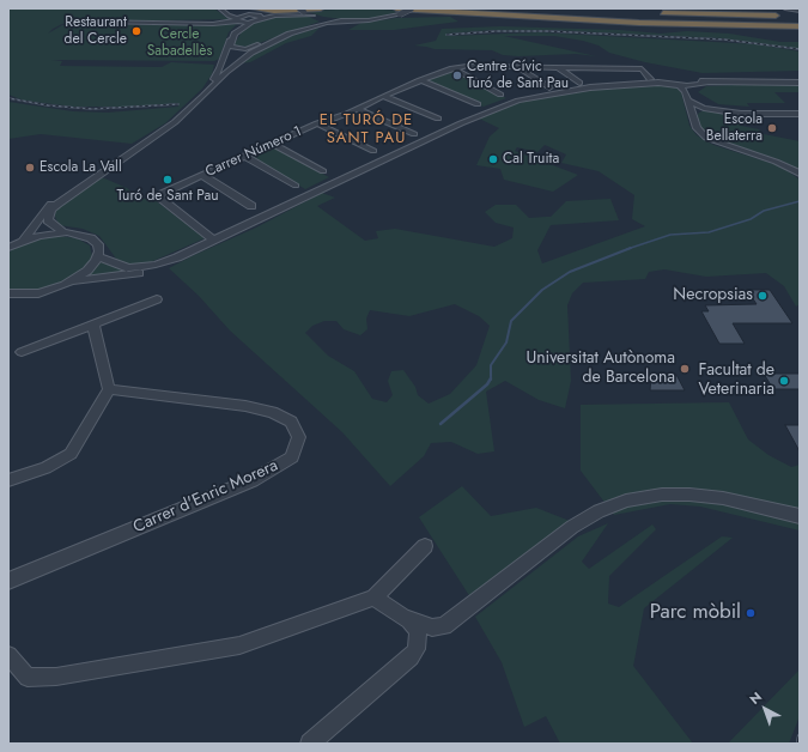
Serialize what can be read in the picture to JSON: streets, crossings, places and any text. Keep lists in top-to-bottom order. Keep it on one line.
{"streets":{"street":["Carrer Número 1","Carrer d'Enric Morera"]},"districts":["EL TURÓ DE SANT PAU"],"parks":["Cercle Sabadellès"],"places":["Restaurant del Cercle","Centre Cívic Turó de Sant Pau","Escola Bellaterra","Cal Truita","Escola La Vall","Turó de Sant Pau","Necropsias","Universitat Autònoma de Barcelona","Facultat de Veterinaria","Parc mòbil"],"north":"top left"}
